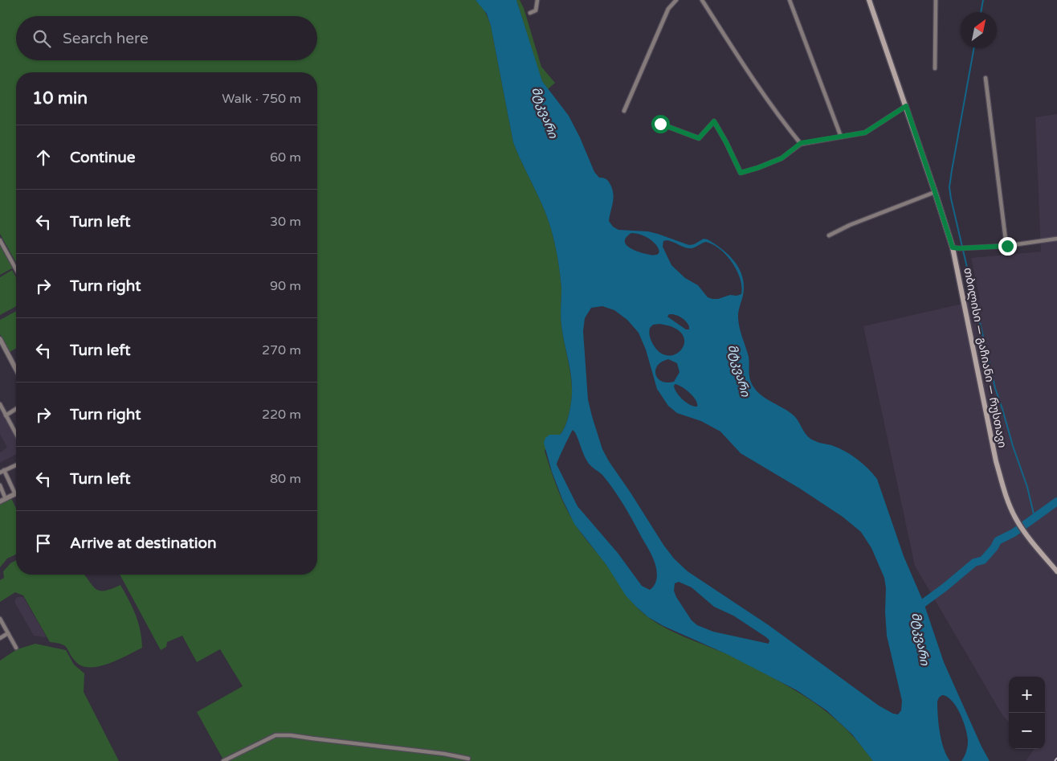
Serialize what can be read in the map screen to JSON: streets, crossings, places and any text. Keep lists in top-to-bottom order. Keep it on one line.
{"streets":{"main road":["თბილისი — გაჩიანი — რუსთავი"]},"water":["მტკვარი"],"north":"top right","page":{"search":"Search here","heading":["10 min","Walk · 750 m"],"list":[["Continue","60 m"],["Turn left","30 m"],["Turn right","90 m"],["Turn left","270 m"],["Turn right","220 m"],["Turn left","80 m"],"Arrive at destination"],"map_buttons":["+","−"]}}
